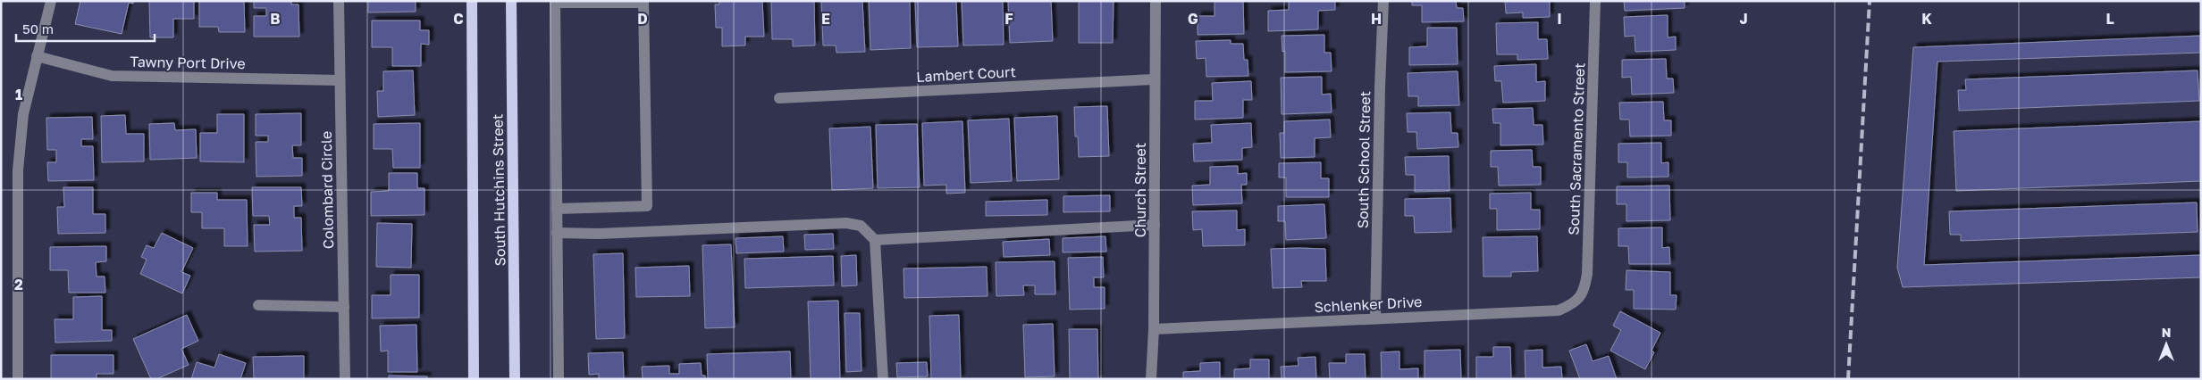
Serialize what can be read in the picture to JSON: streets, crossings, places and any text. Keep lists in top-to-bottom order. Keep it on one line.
{"streets":{"main road":["South Hutchins Street"],"street":["Tawny Port Drive","Lambert Court","South Sacramento Street","South School Street","Colombard Circle","Church Street","Schlenker Drive"]},"crossings":[["Tawny Port Drive","Colombard Circle"],["Lambert Court","Church Street"],["South Sacramento Street","Schlenker Drive"],["South School Street","Schlenker Drive"],["Church Street","Schlenker Drive"]],"scale_bar":"50 m","north":"top","grid":{"columns":["B","C","D","E","F","G","H","I","J","K","L"],"rows":["1","2"]}}
